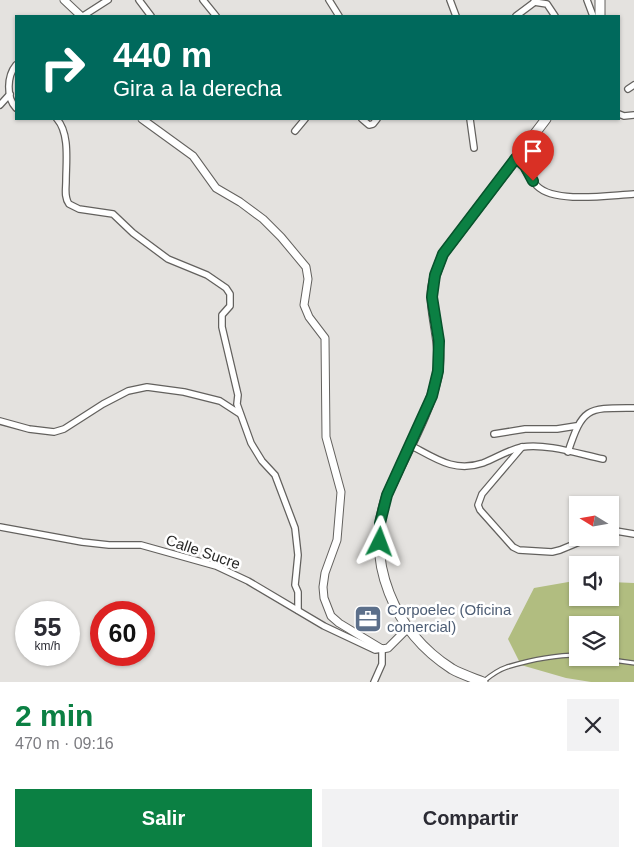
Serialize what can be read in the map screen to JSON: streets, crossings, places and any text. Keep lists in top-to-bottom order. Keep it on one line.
{"streets":{"street":["Calle Sucre"]},"places":{"office":["Corpoelec (Oficina comercial)"]},"north":"left","page":{"turn":["440 m","Gira a la derecha"],"speed":"55 km/h","limit":"60","heading":["2 min","470 m · 09:16"],"buttons":["Salir","Compartir"]}}
